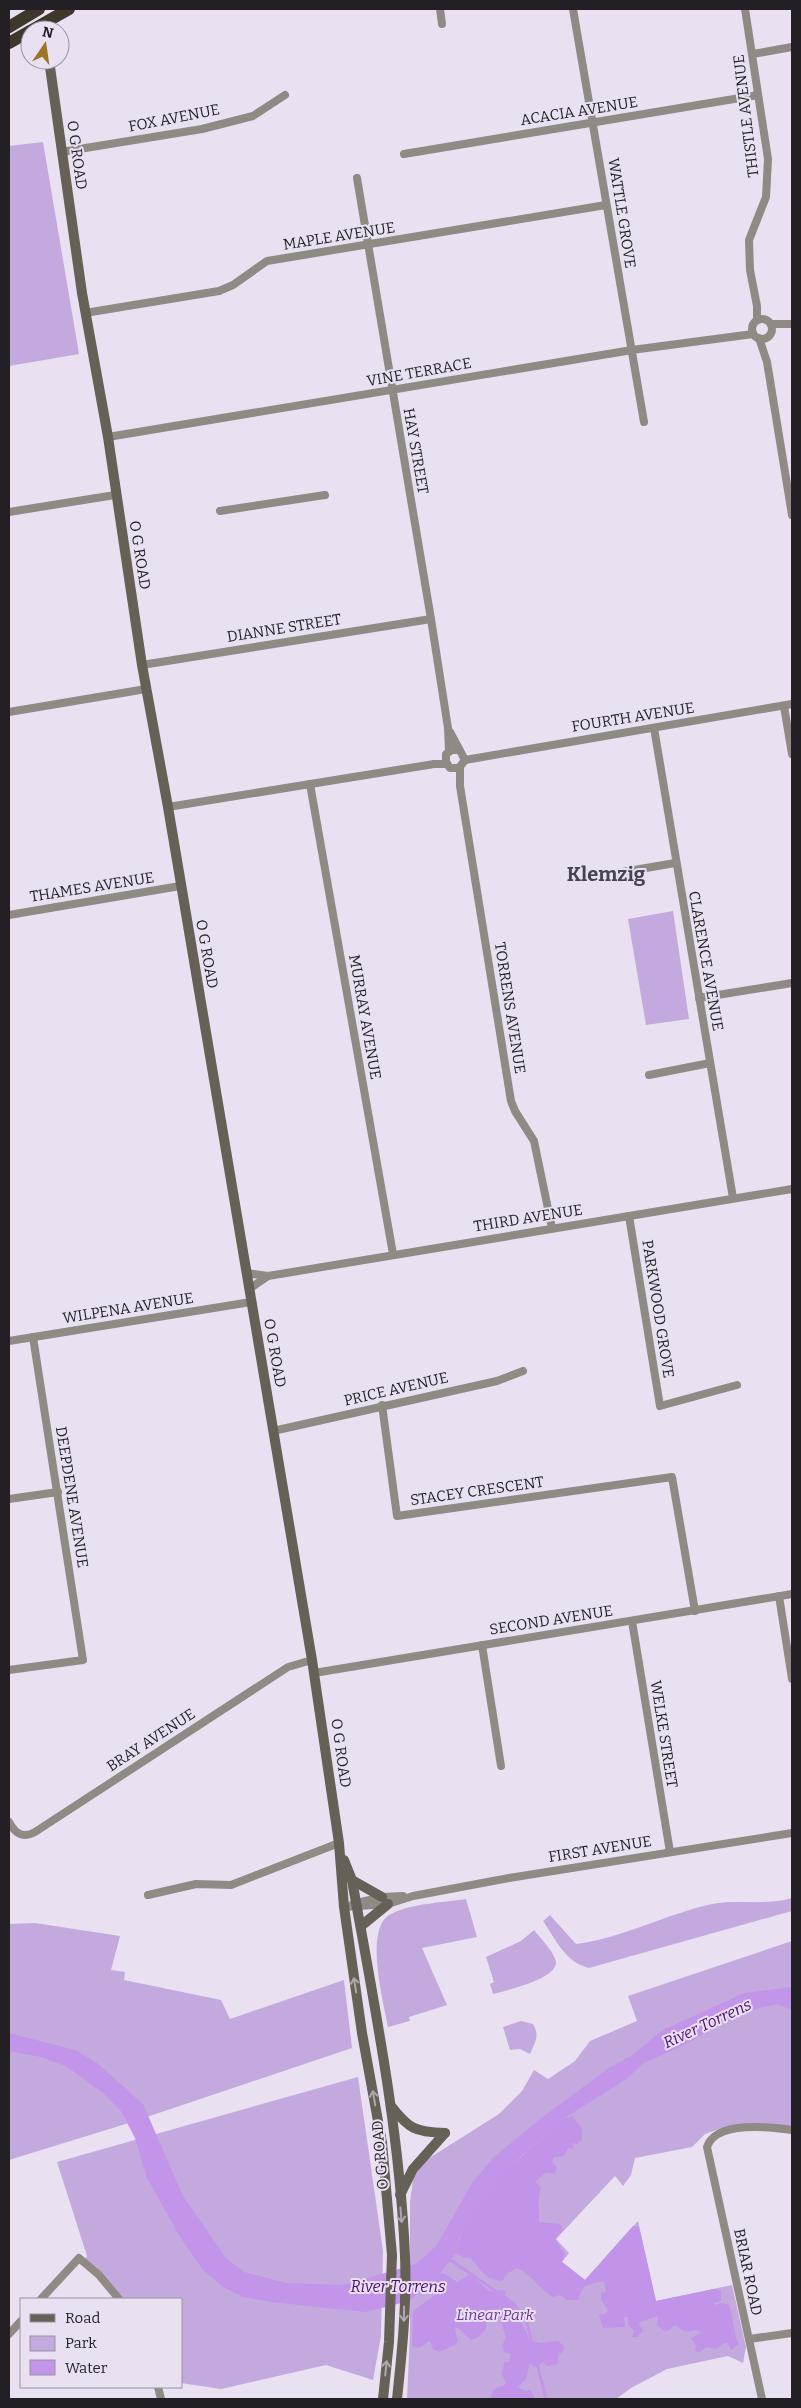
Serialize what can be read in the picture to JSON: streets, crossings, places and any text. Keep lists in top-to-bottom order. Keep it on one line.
{"streets":{"main road":["O G ROAD"],"street":["ACACIA AVENUE","THISTLE AVENUE","FOX AVENUE","WATTLE GROVE","MAPLE AVENUE","VINE TERRACE","HAY STREET","DIANNE STREET","FOURTH AVENUE","THAMES AVENUE","CLARENCE AVENUE","TORRENS AVENUE","MURRAY AVENUE","THIRD AVENUE","WILPENA AVENUE","PARKWOOD GROVE","PRICE AVENUE","STACEY CRESCENT","DEEPDENE AVENUE","SECOND AVENUE","WELKE STREET","BRAY AVENUE","FIRST AVENUE","BRIAR ROAD"]},"crossings":[["ACACIA AVENUE","THISTLE AVENUE"],["ACACIA AVENUE","WATTLE GROVE"],["THISTLE AVENUE","VINE TERRACE"],["FOX AVENUE","O G ROAD"],["O G ROAD","MAPLE AVENUE"],["O G ROAD","VINE TERRACE"],["O G ROAD","DIANNE STREET"],["O G ROAD","FOURTH AVENUE"],["O G ROAD","THAMES AVENUE"],["O G ROAD","THIRD AVENUE"],["O G ROAD","WILPENA AVENUE"],["O G ROAD","PRICE AVENUE"],["O G ROAD","SECOND AVENUE"],["O G ROAD","BRAY AVENUE"],["O G ROAD","FIRST AVENUE"],["WATTLE GROVE","MAPLE AVENUE"],["WATTLE GROVE","VINE TERRACE"],["MAPLE AVENUE","HAY STREET"],["VINE TERRACE","HAY STREET"],["HAY STREET","DIANNE STREET"],["HAY STREET","FOURTH AVENUE"],["HAY STREET","TORRENS AVENUE"],["FOURTH AVENUE","CLARENCE AVENUE"],["FOURTH AVENUE","TORRENS AVENUE"],["FOURTH AVENUE","MURRAY AVENUE"],["CLARENCE AVENUE","THIRD AVENUE"],["TORRENS AVENUE","THIRD AVENUE"],["MURRAY AVENUE","THIRD AVENUE"],["THIRD AVENUE","PARKWOOD GROVE"],["WILPENA AVENUE","DEEPDENE AVENUE"],["PRICE AVENUE","STACEY CRESCENT"],["STACEY CRESCENT","SECOND AVENUE"],["SECOND AVENUE","WELKE STREET"],["WELKE STREET","FIRST AVENUE"]],"districts":["Klemzig"],"water":["River Torrens"],"parks":["Linear Park"],"legend":["Road","Park","Water"],"north":"top"}
